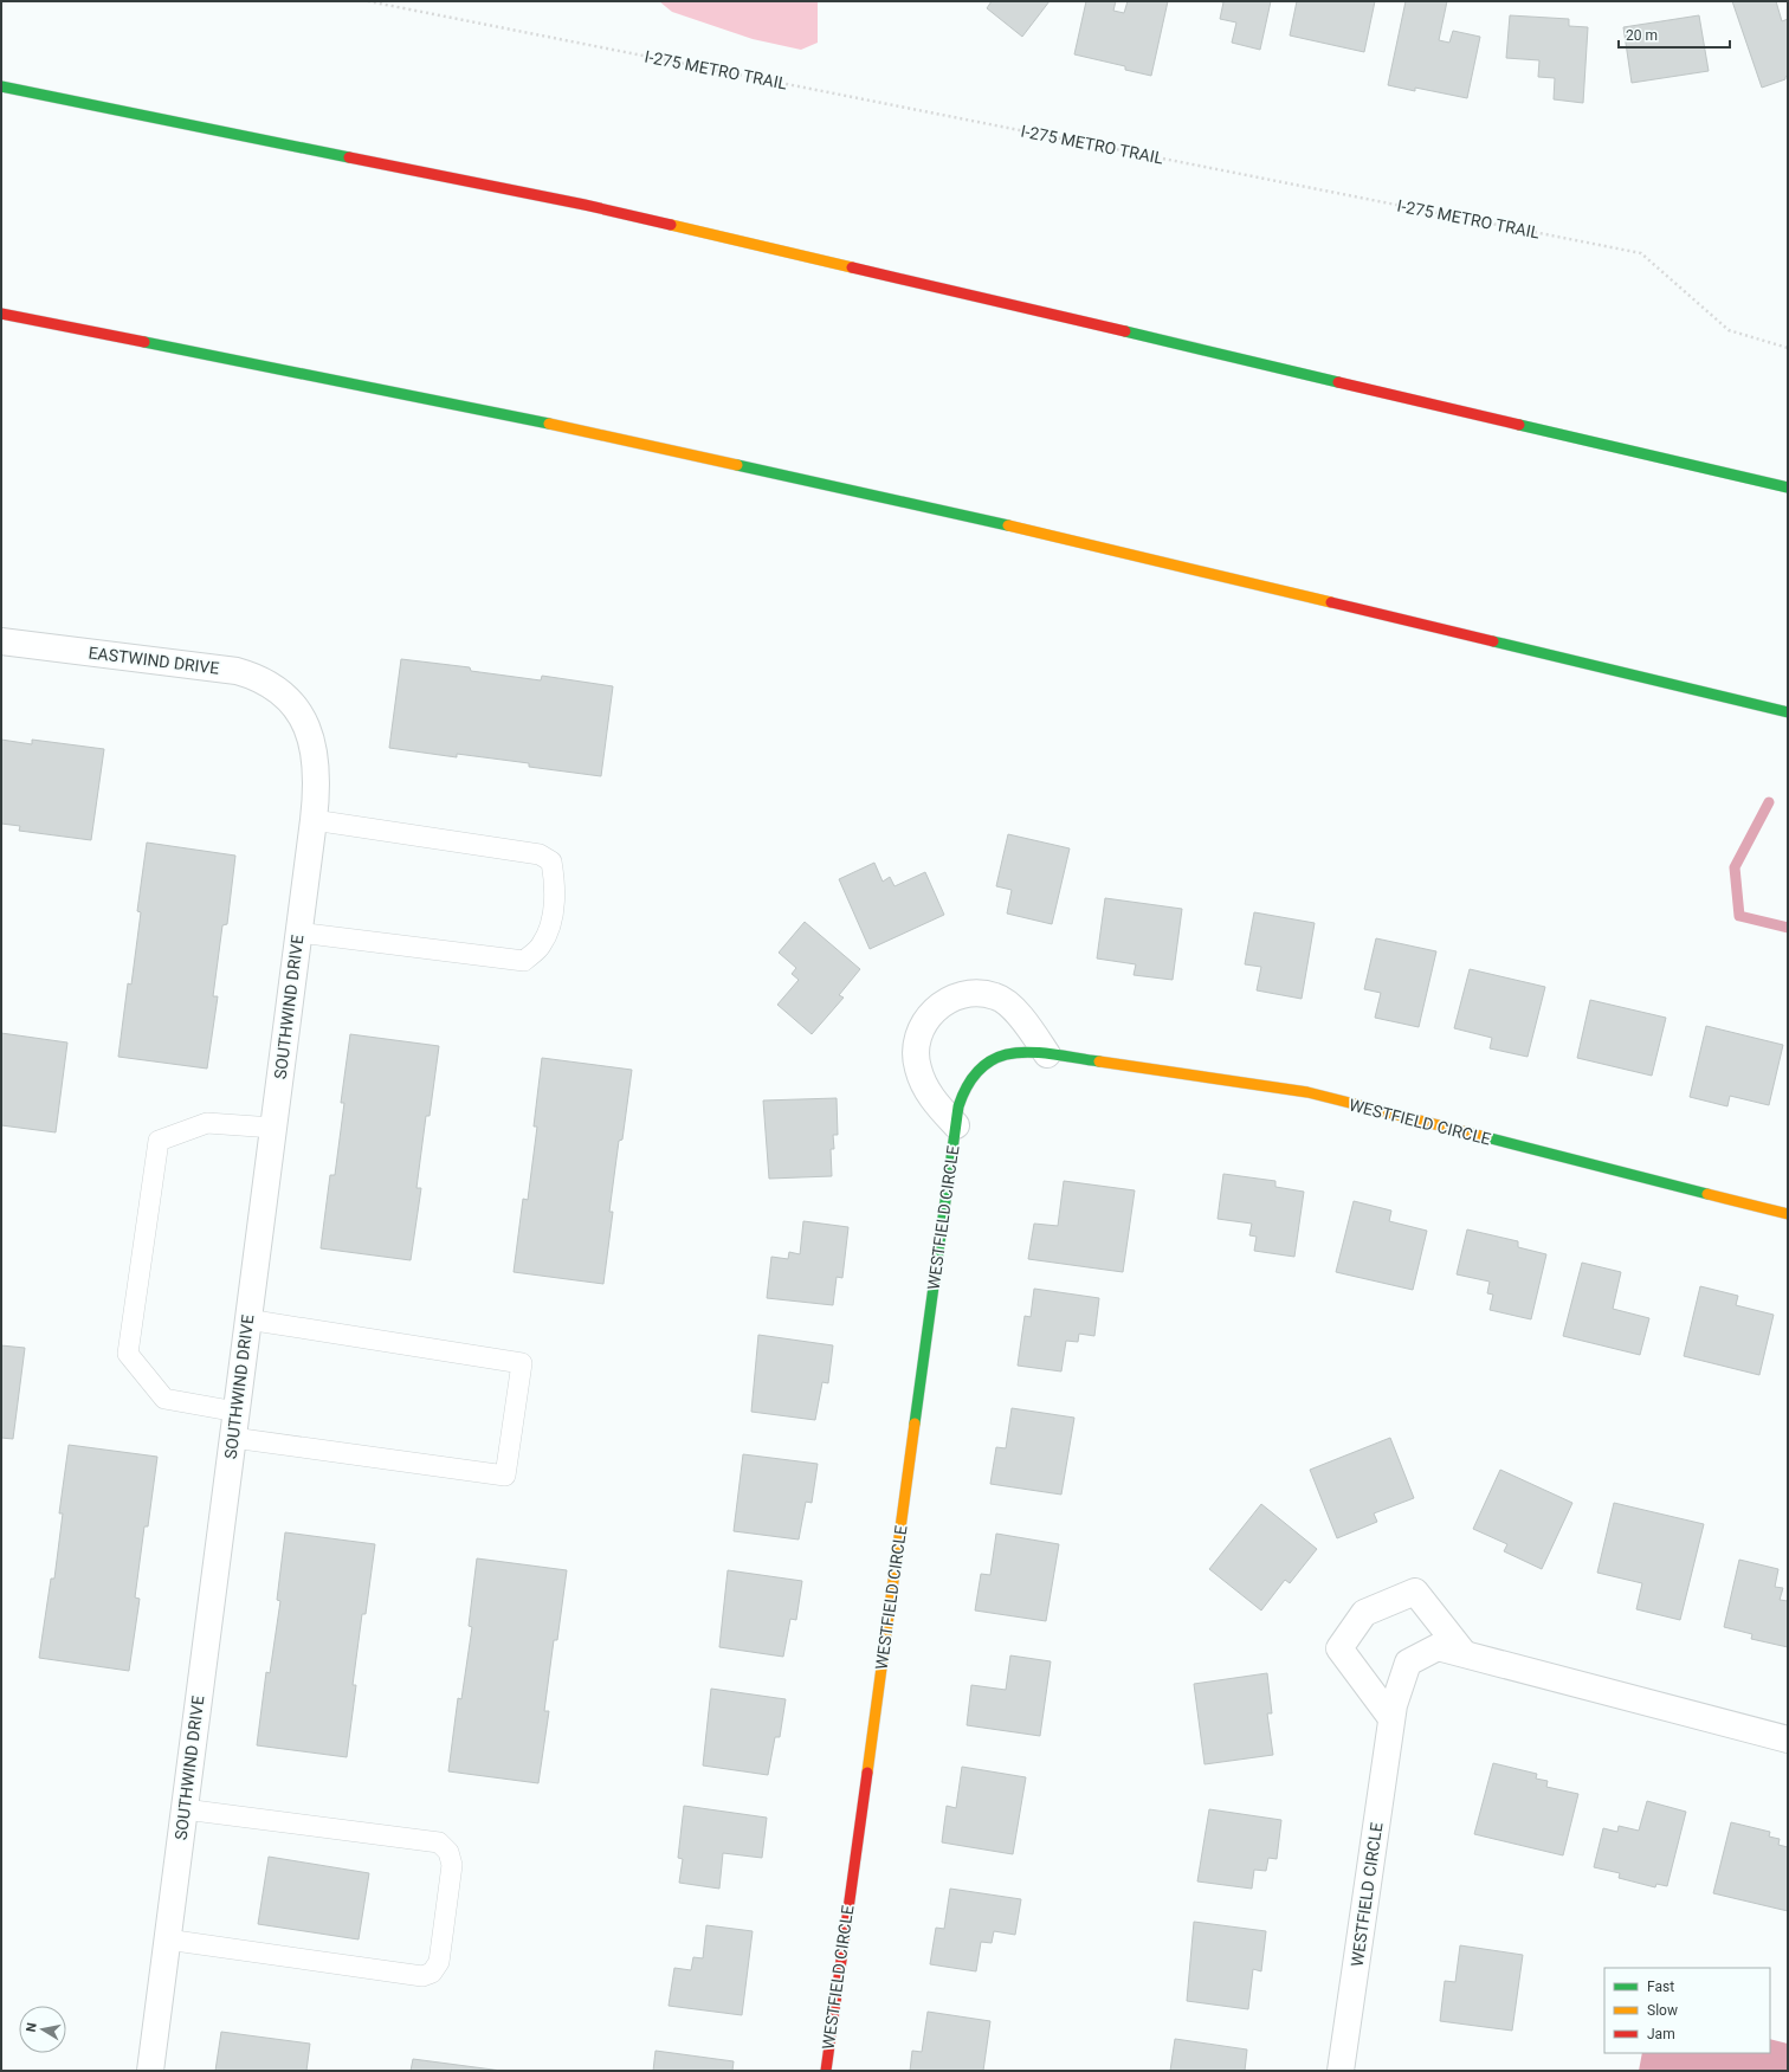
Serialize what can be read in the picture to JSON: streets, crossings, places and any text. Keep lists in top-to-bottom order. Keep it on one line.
{"streets":{"main road":["WESTFIELD CIRCLE"],"street":["EASTWIND DRIVE","SOUTHWIND DRIVE"],"path":["I-275 METRO TRAIL"]},"crossings":[["EASTWIND DRIVE","SOUTHWIND DRIVE"]],"legend":["Fast","Slow","Jam"],"scale_bar":"20 m","north":"left"}
